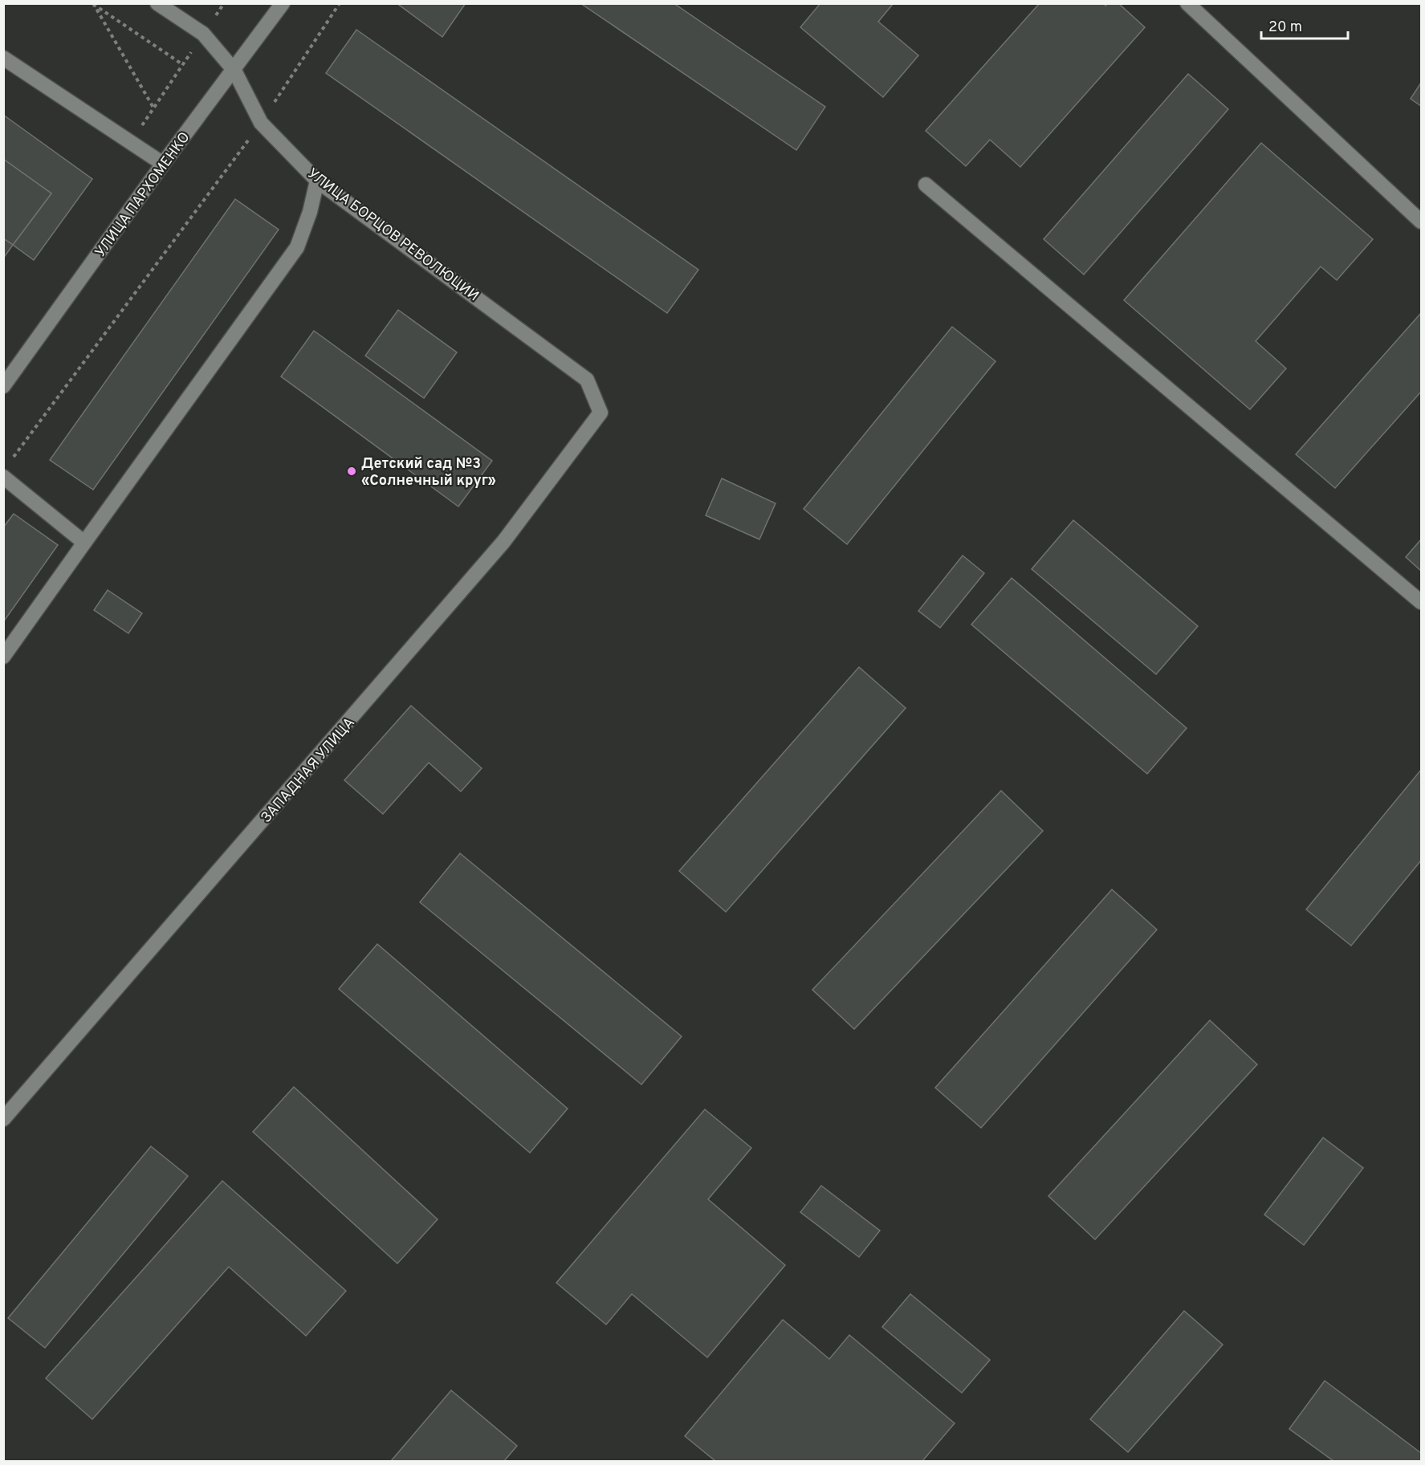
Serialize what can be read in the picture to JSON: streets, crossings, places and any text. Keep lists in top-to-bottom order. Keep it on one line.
{"streets":{"street":["УЛИЦА ПАРХОМЕНКО","УЛИЦА БОРЦОВ РЕВОЛЮЦИИ","ЗАПАДНАЯ УЛИЦА"]},"crossings":[["УЛИЦА ПАРХОМЕНКО","УЛИЦА БОРЦОВ РЕВОЛЮЦИИ"],["УЛИЦА БОРЦОВ РЕВОЛЮЦИИ","ЗАПАДНАЯ УЛИЦА"]],"places":["Детский сад №3 «Солнечный круг»"],"scale_bar":"20 m"}
